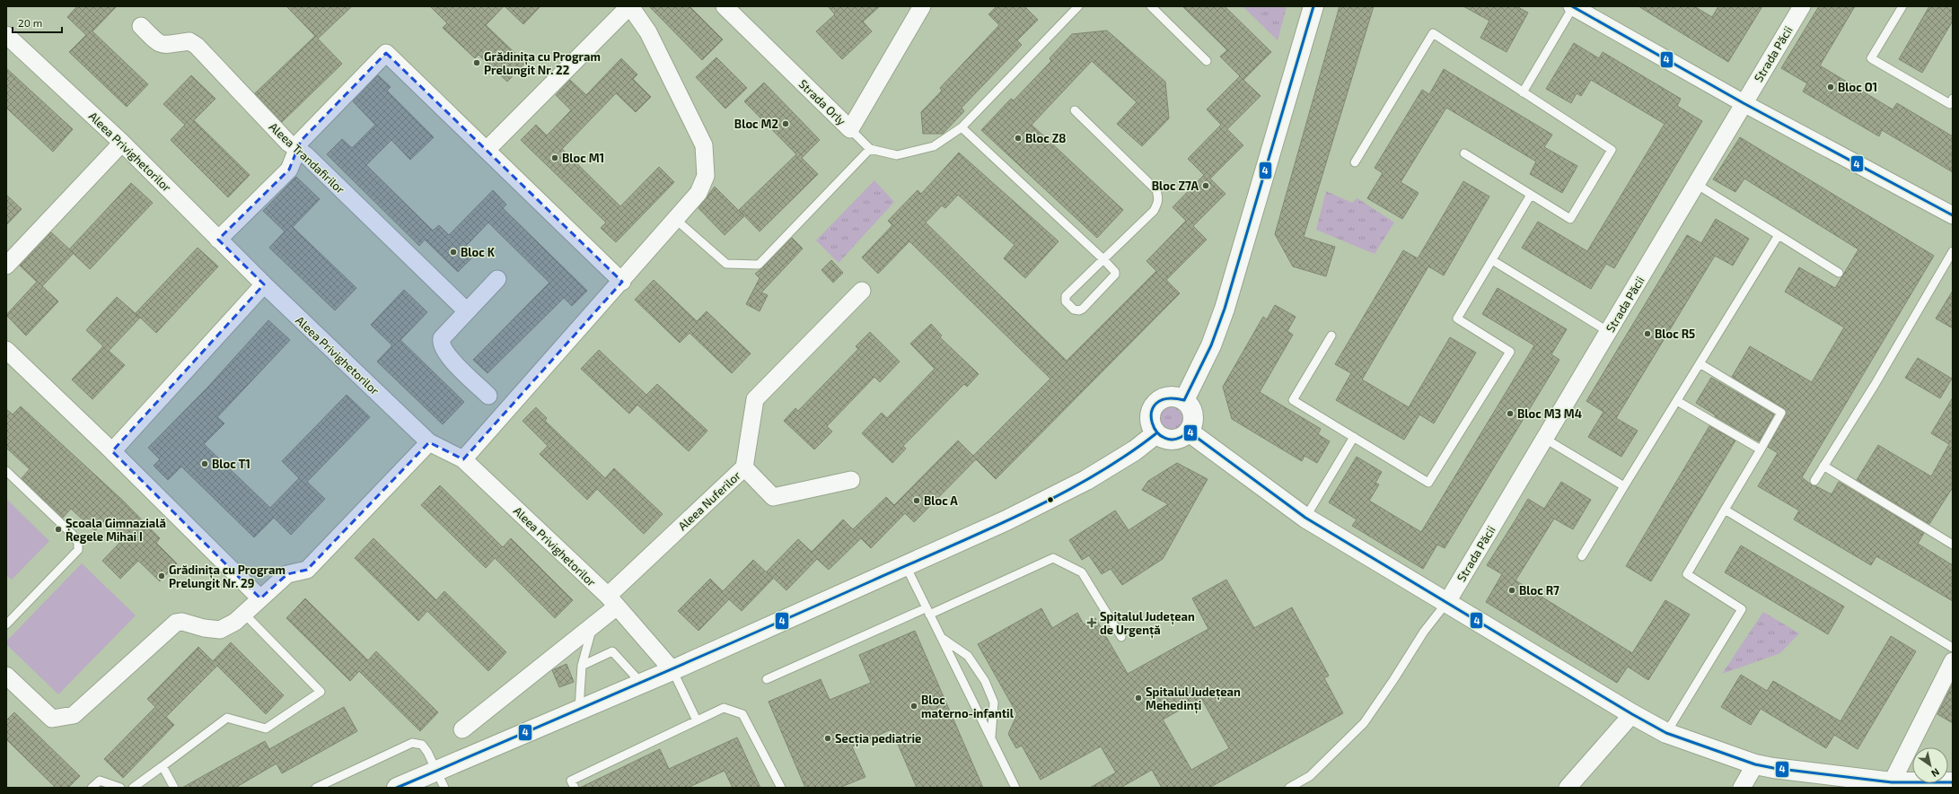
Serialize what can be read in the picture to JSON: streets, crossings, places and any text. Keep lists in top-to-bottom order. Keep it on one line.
{"streets":{"street":["Strada Păcii","Strada Orly","Aleea Privighetorilor","Aleea Trandafirilor","Aleea Nuferilor"]},"crossings":[["Aleea Privighetorilor","Aleea Nuferilor"]],"places":{"other":["Grădinița cu Program Prelungit Nr. 22","Bloc O1","Bloc M2","Bloc Z8","Bloc M1","Bloc Z7A","Bloc K","Bloc R5","Bloc M3 M4","Bloc T1","Bloc A","Școala Gimnazială Regele Mihai I","Grădinița cu Program Prelungit Nr. 29","Bloc R7","Spitalul Județean Mehedinți","Bloc materno-infantil","Secția pediatrie"],"health":["Spitalul Județean de Urgență"]},"lines":["transit line 4"],"scale_bar":"20 m","north":"bottom right"}
